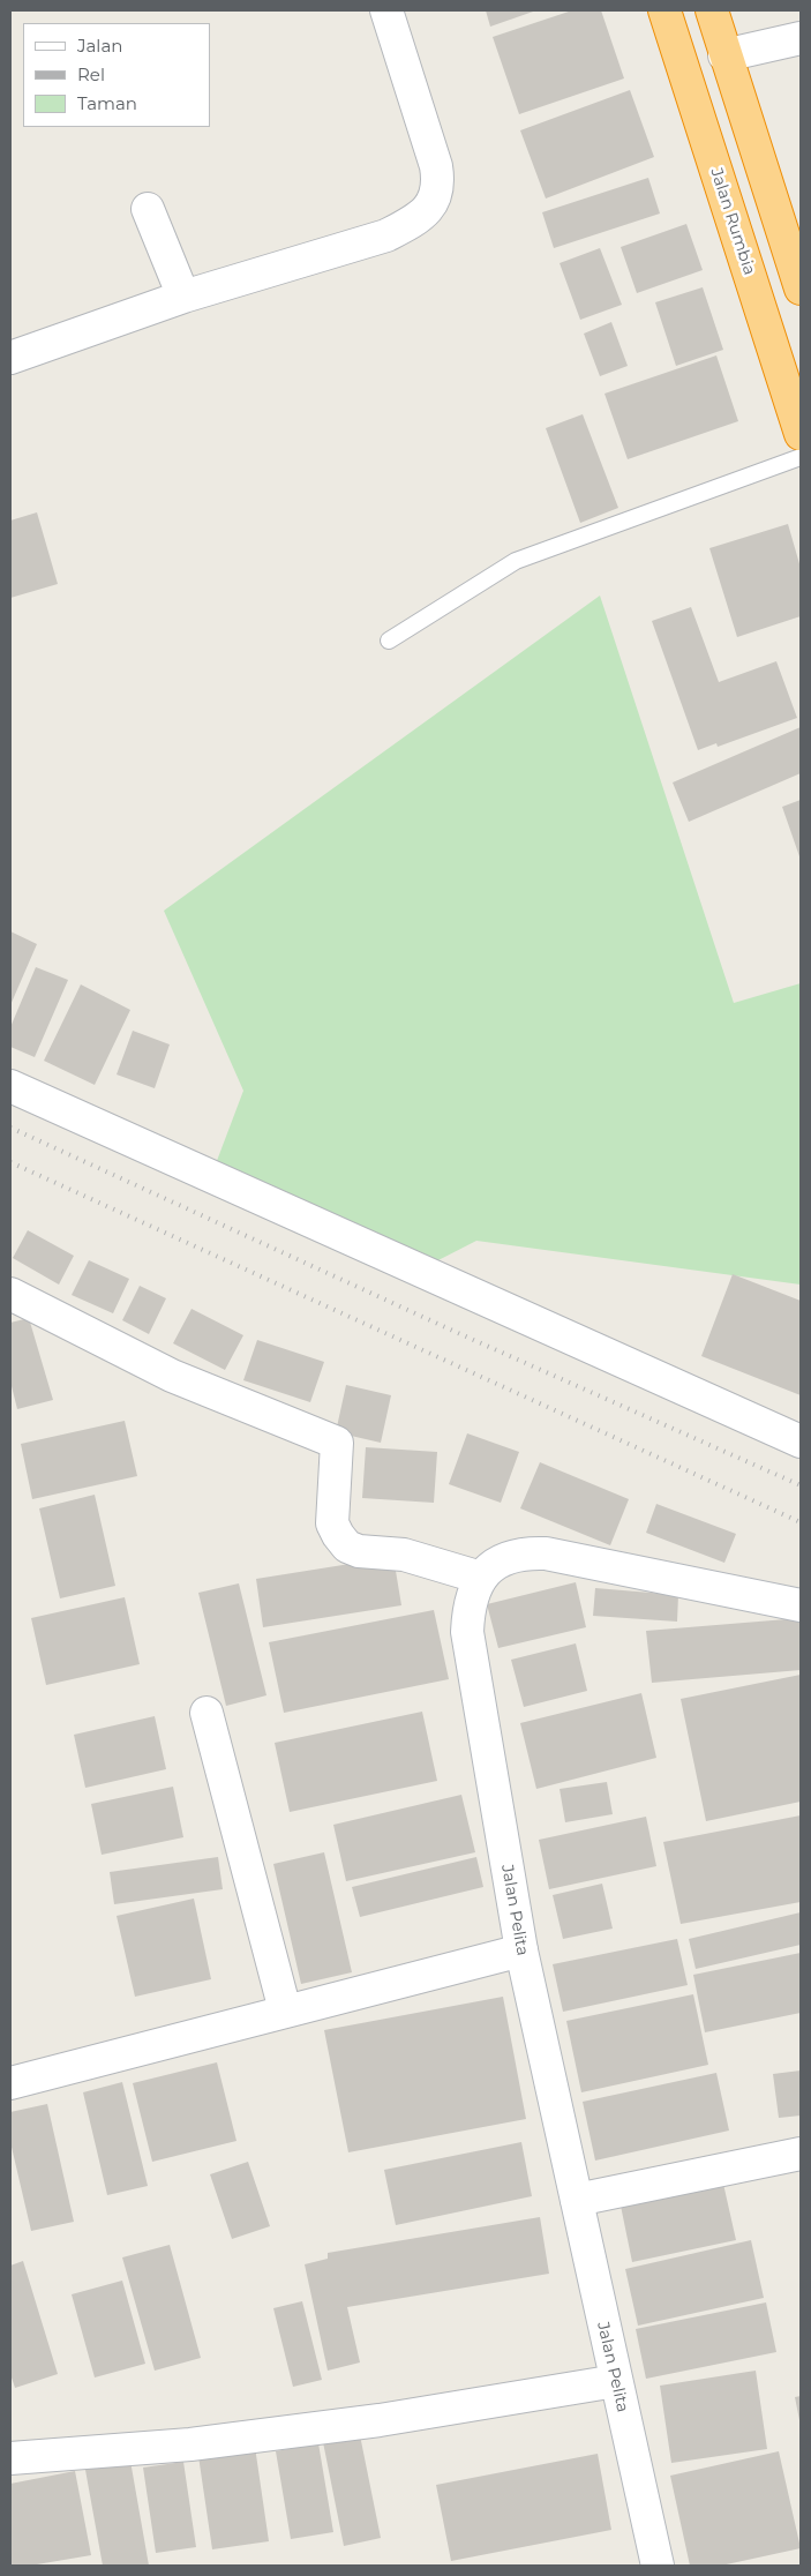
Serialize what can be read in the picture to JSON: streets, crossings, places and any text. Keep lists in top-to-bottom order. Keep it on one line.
{"streets":{"highway":["Jalan Rumbia"],"street":["Jalan Pelita"]},"legend":["Jalan","Rel","Taman"]}
